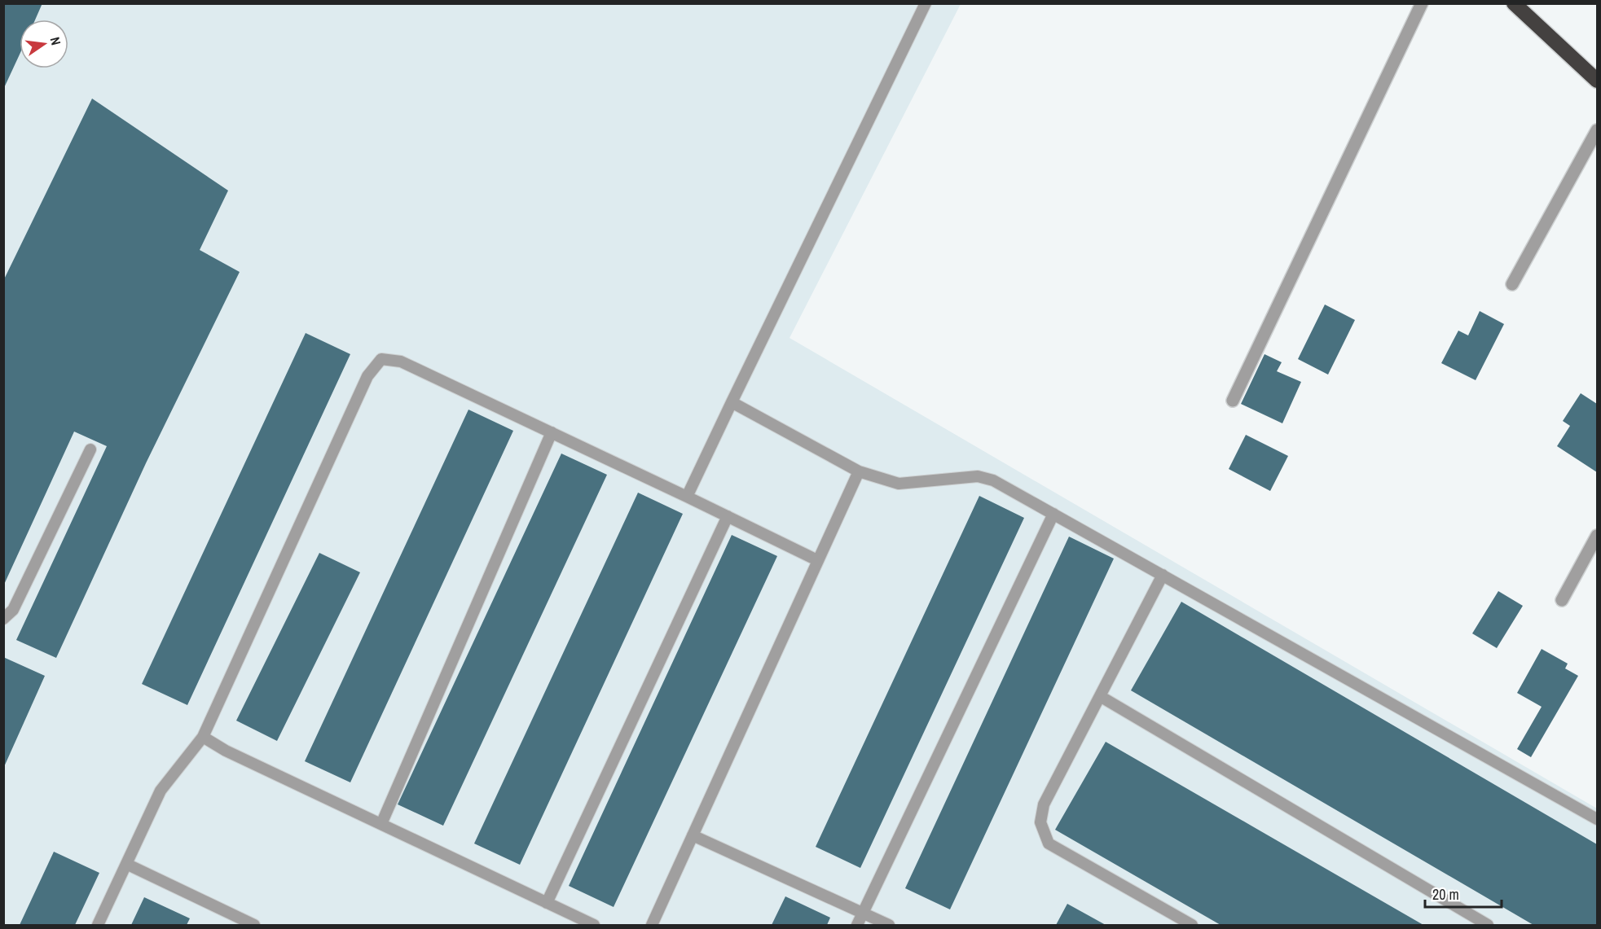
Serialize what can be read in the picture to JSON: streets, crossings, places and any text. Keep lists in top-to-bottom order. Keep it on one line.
{"scale_bar":"20 m","north":"right"}
